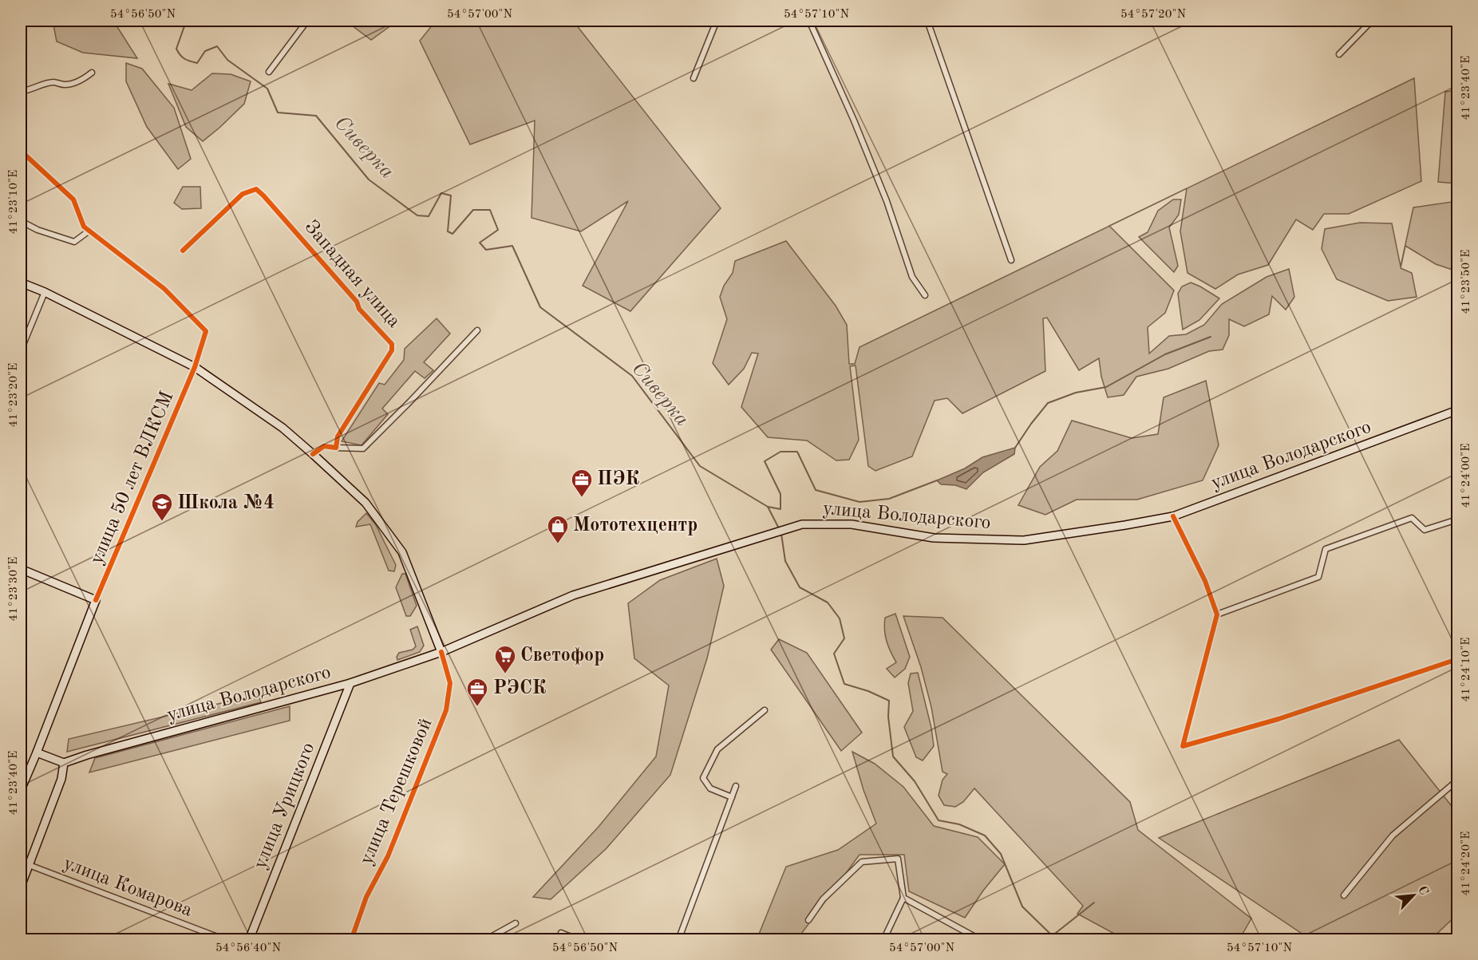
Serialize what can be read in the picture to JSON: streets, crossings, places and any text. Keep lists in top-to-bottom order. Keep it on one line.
{"streets":{"main road":["улица Володарского","улица 50 лет ВЛКСМ","улица Терешковой","улица Урицкого"],"street":["Западная улица","улица Комарова"]},"crossings":[["улица Володарского","улица Терешковой"],["улица Володарского","улица Урицкого"],["улица 50 лет ВЛКСМ","улица Терешковой"]],"water":["Сиверка"],"places":{"office":["ПЭК","РЭСК"],"school or university":["Школа №4"],"shop":["Мототехцентр"],"supermarket":["Светофор"]},"north":"top right","coordinates":["54°56'50\"N","54°57'00\"N","54°57'10\"N","54°57'20\"N","41°23'40\"E","41°23'10\"E","41°23'50\"E","41°23'20\"E","41°24'00\"E","41°23'30\"E","41°24'10\"E","41°24'20\"E","54°56'40\"N"]}
